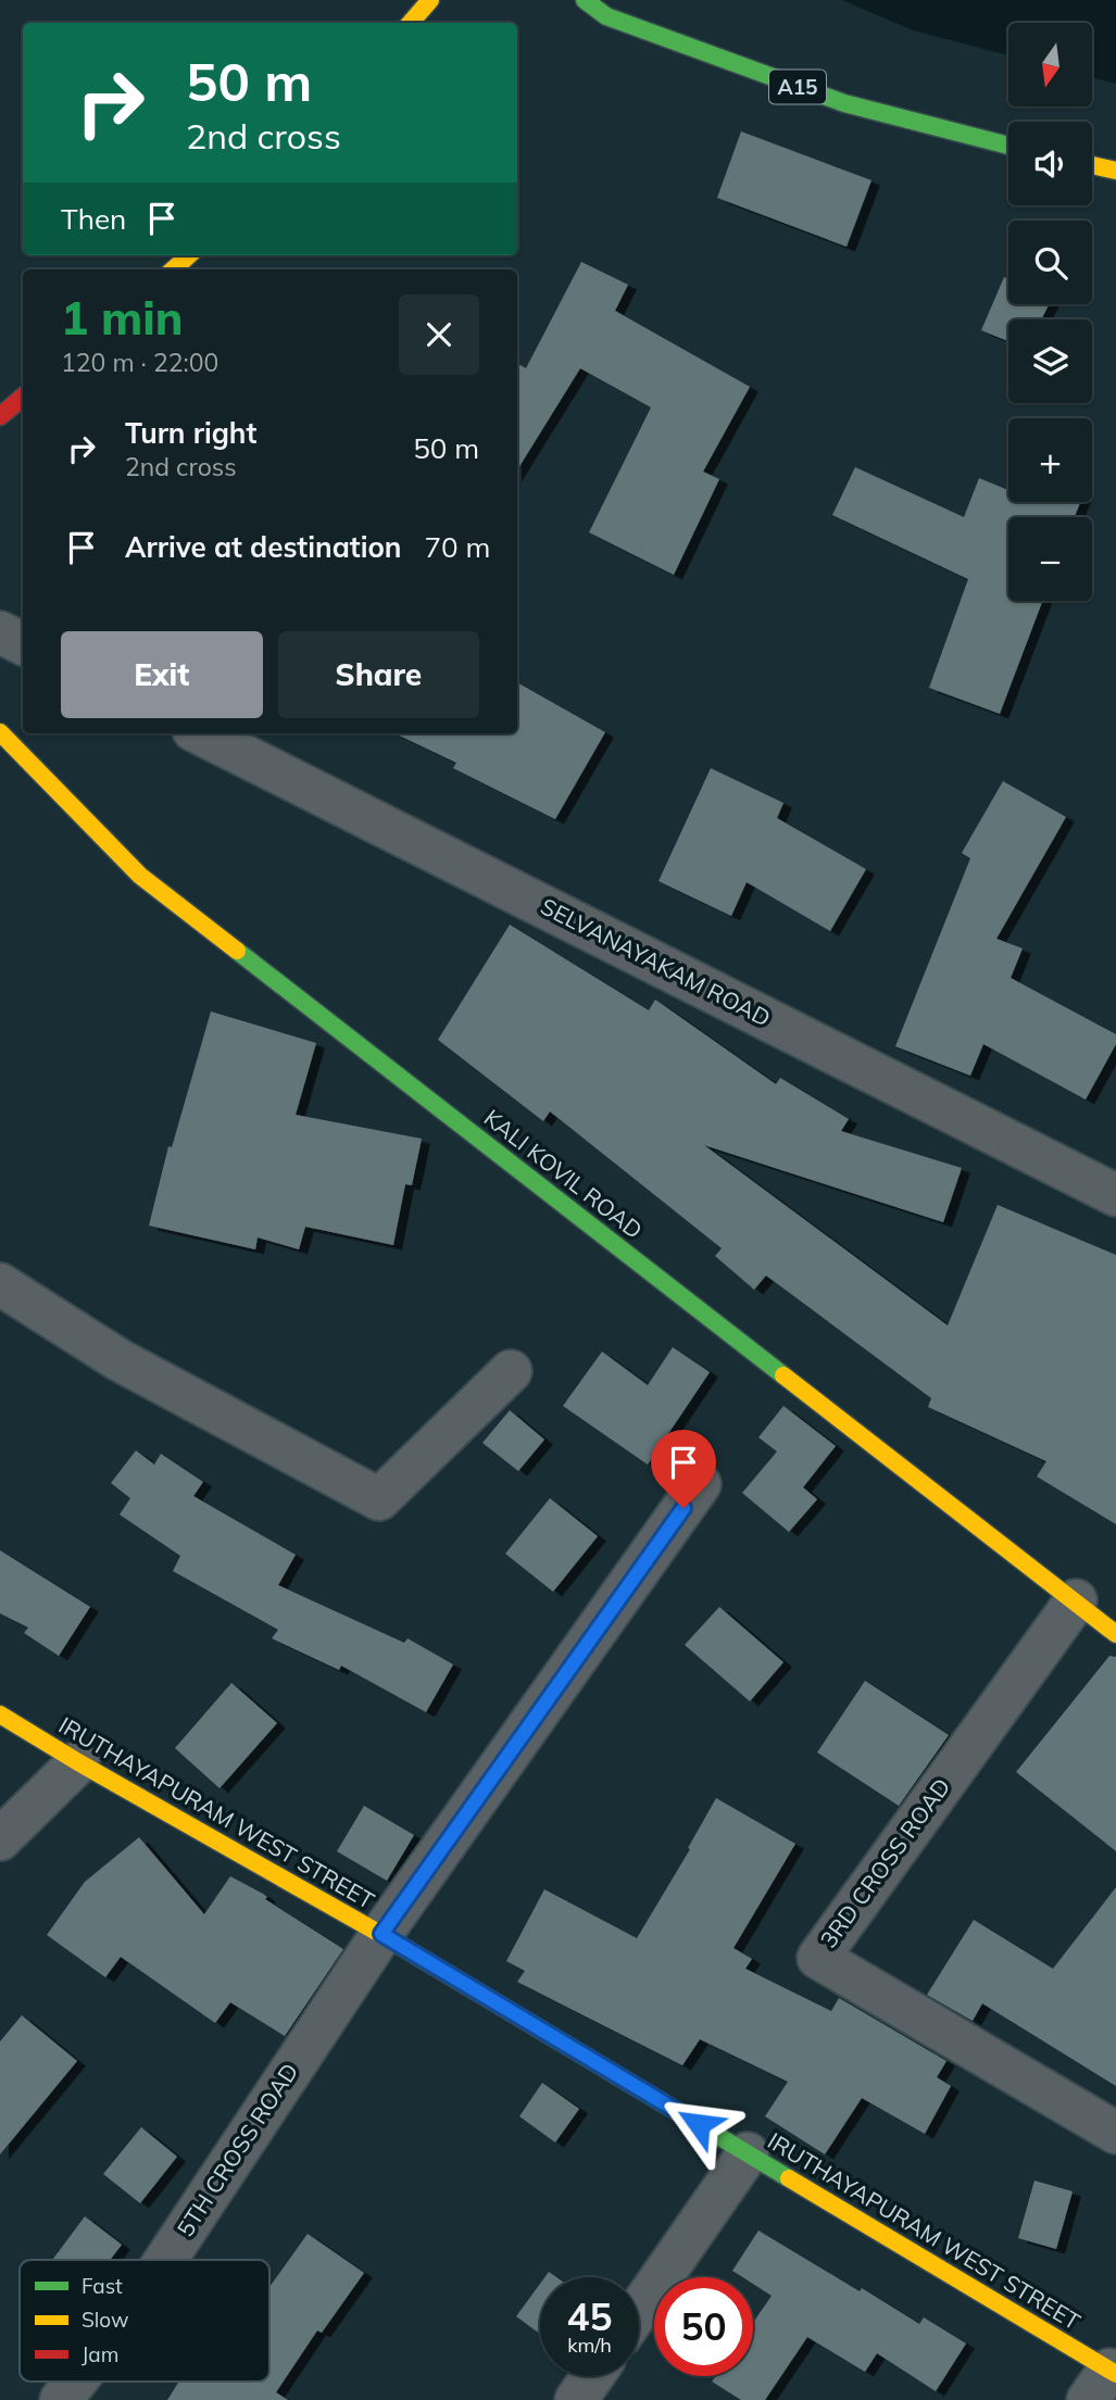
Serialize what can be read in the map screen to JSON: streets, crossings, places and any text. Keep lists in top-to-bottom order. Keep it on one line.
{"streets":{"main road":["A15","KALI KOVIL ROAD","IRUTHAYAPURAM WEST STREET"],"street":["SELVANAYAKAM ROAD","3RD CROSS ROAD","5TH CROSS ROAD"]},"crossings":[["KALI KOVIL ROAD","3RD CROSS ROAD"],["IRUTHAYAPURAM WEST STREET","5TH CROSS ROAD"]],"legend":["Fast","Slow","Jam"],"north":"bottom","page":{"map_buttons":["+","−"],"turn":["50 m","2nd cross"],"then":"Then","heading":["1 min","120 m · 22:00"],"list":[{"name":"Turn right","note":"2nd cross","value":"50 m"},{"name":"Arrive at destination","value":"70 m"}],"buttons":["Exit","Share"],"speed":"45 km/h","limit":"50"}}
